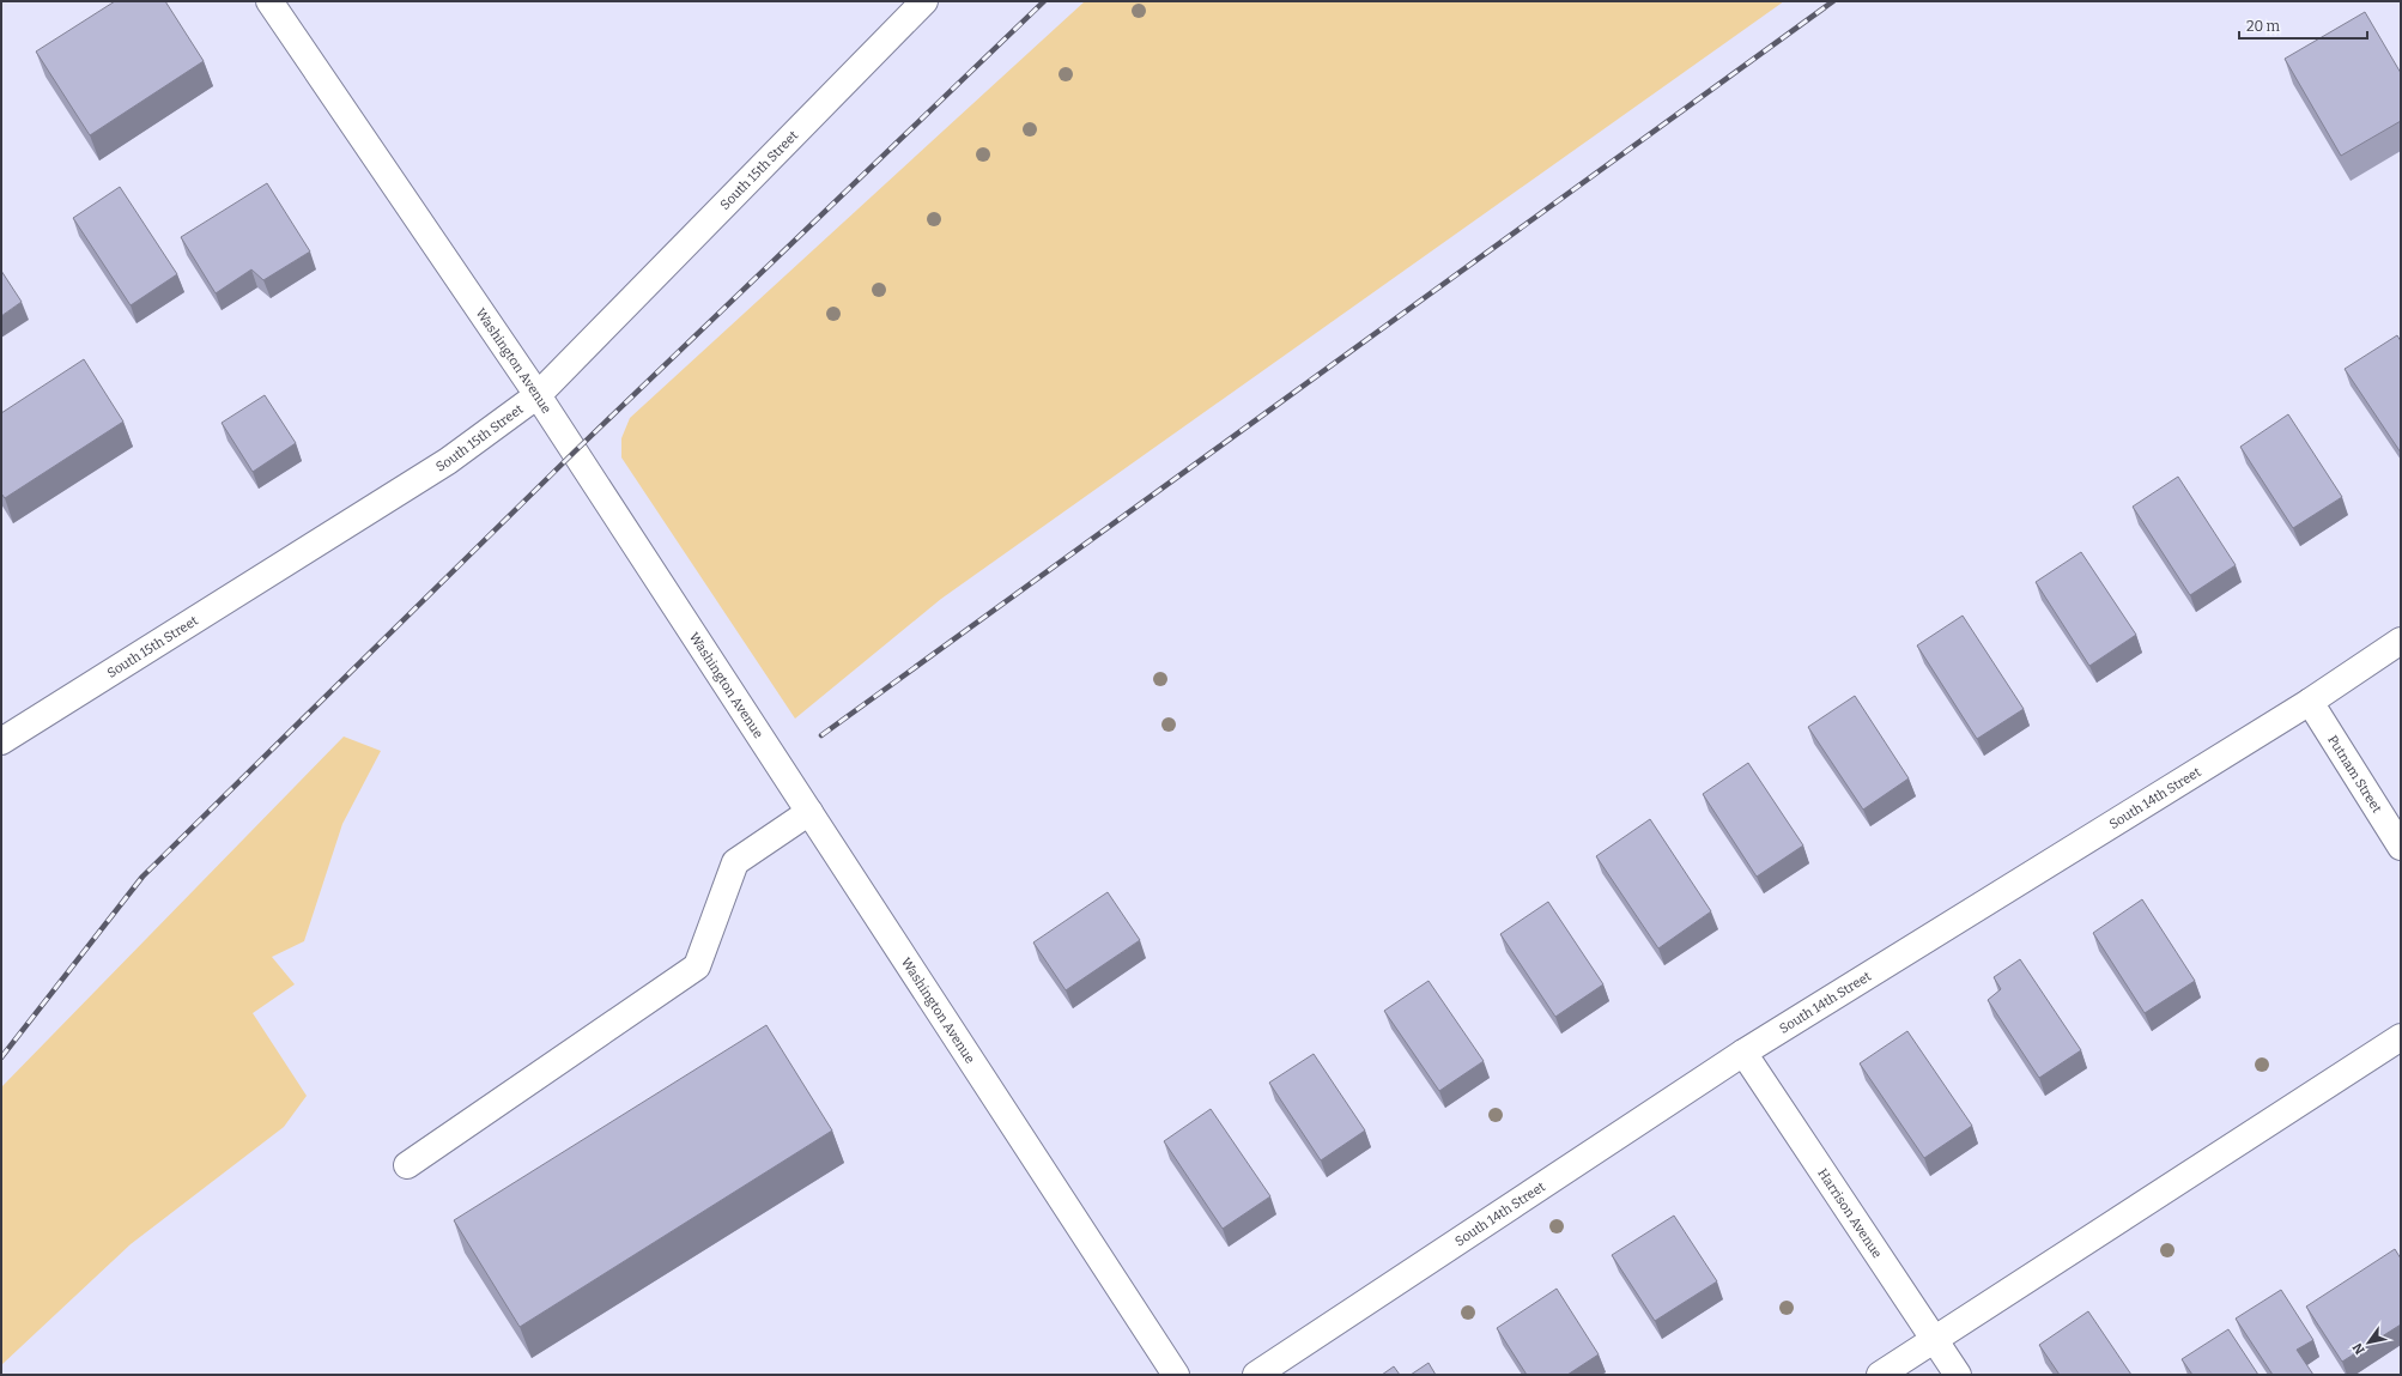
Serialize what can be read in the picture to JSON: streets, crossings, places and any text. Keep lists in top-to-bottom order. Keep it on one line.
{"streets":{"street":["South 15th Street","Washington Avenue","Putnam Street","South 14th Street","Harrison Avenue"]},"crossings":[["South 15th Street","Washington Avenue"],["Putnam Street","South 14th Street"],["South 14th Street","Harrison Avenue"]],"scale_bar":"20 m","north":"bottom left"}
